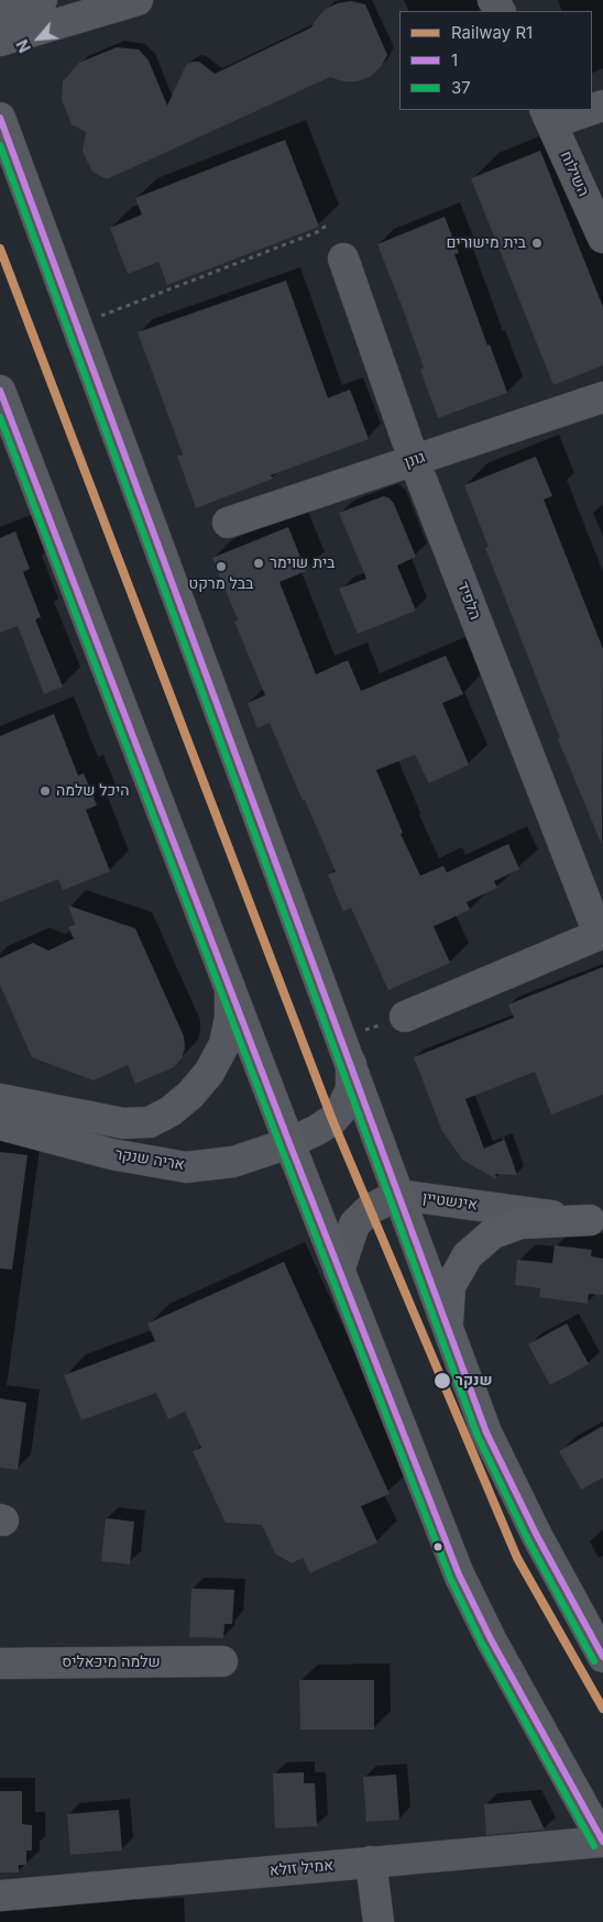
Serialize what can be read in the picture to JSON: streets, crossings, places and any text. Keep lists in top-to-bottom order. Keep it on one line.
{"streets":{"street":["השילוח","גונן","הלפיד","אריה שנקר","אינשטיין","שלמה מיכאליס","אמיל זולא"]},"crossings":[["גונן","הלפיד"]],"places":["בית מישורים","בית שוימר","בבל מרקט","היכל שלמה","שנקר"],"lines":["transit line 1","transit line 37","rail line R1"],"legend":["Railway R1","1","37"],"north":"bottom left"}
